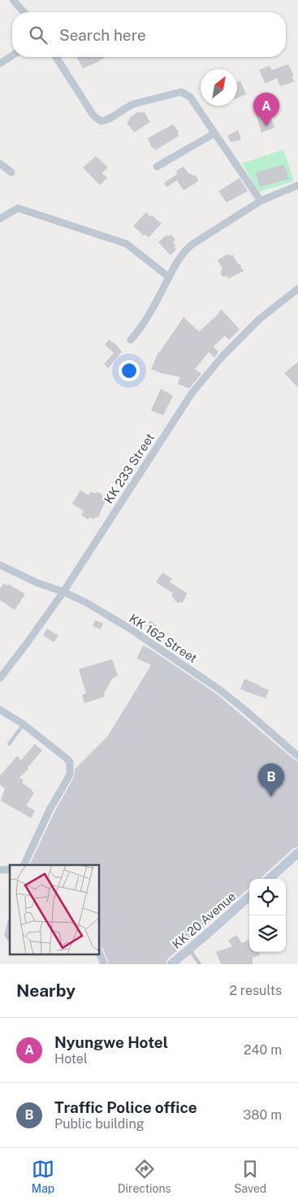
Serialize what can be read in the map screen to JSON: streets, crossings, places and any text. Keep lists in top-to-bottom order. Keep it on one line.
{"streets":{"main road":["KK 20 Avenue"],"street":["KK 233 Street","KK 162 Street"]},"crossings":[["KK 233 Street","KK 162 Street"]],"north":"top right","page":{"search":"Search here","pins":["A","B"],"heading":["Nearby","2 results"],"list":[{"mark":"A","name":"Nyungwe Hotel","note":"Hotel","value":"240 m"},{"mark":"B","name":"Traffic Police office","note":"Public building","value":"380 m"}],"nav":["Map","Directions","Saved"]}}
